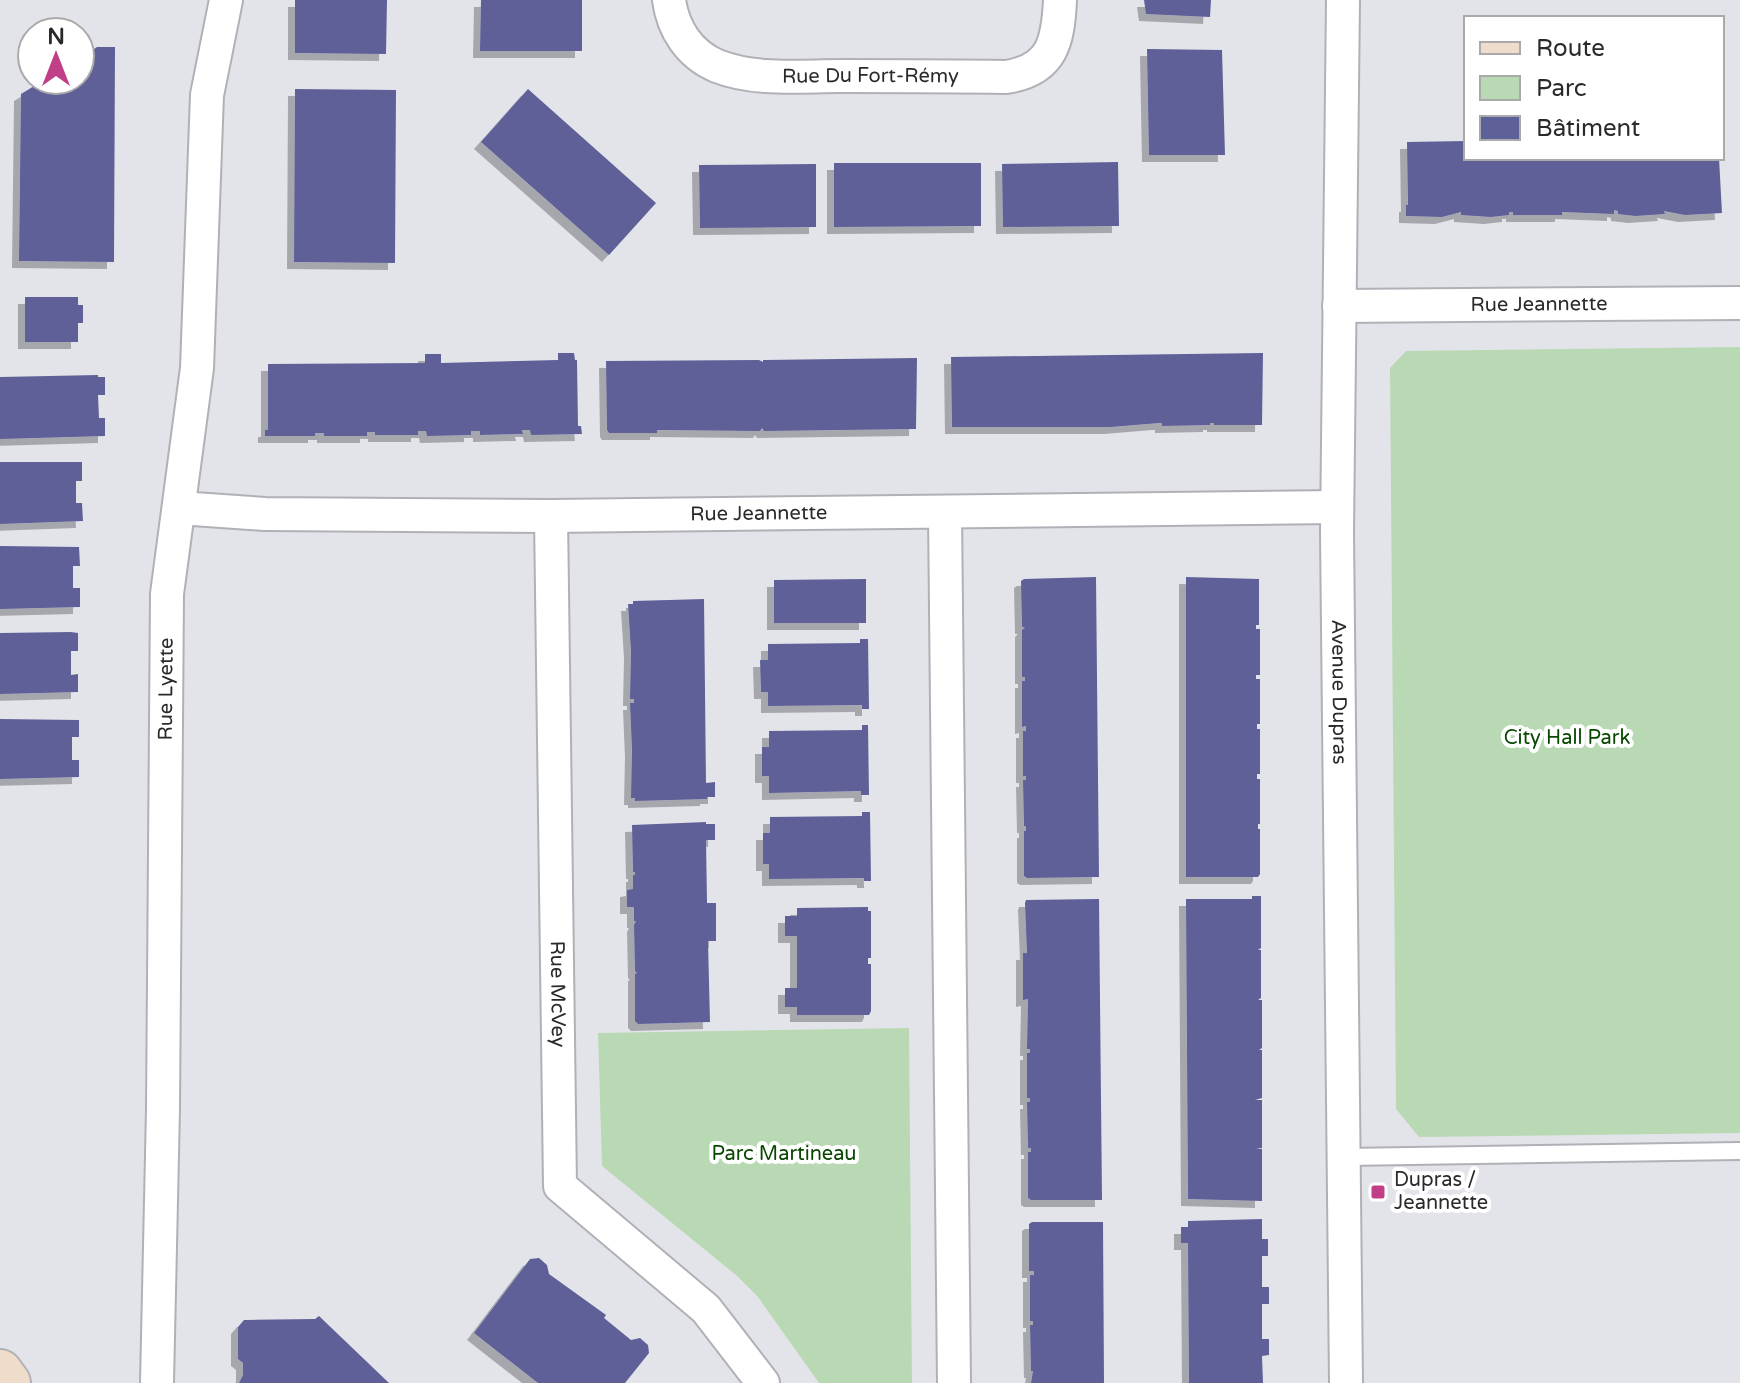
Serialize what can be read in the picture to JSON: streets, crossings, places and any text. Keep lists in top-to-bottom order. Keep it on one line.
{"streets":{"street":["Rue Du Fort-Rémy","Rue Jeannette","Rue Lyette","Avenue Dupras","Rue McVey"]},"crossings":[["Rue Jeannette","Rue Lyette"],["Rue Jeannette","Avenue Dupras"],["Rue Jeannette","Rue McVey"]],"parks":["City Hall Park","Parc Martineau"],"places":{"transit":["Dupras / Jeannette"]},"legend":["Route","Parc","Bâtiment"],"north":"top"}
